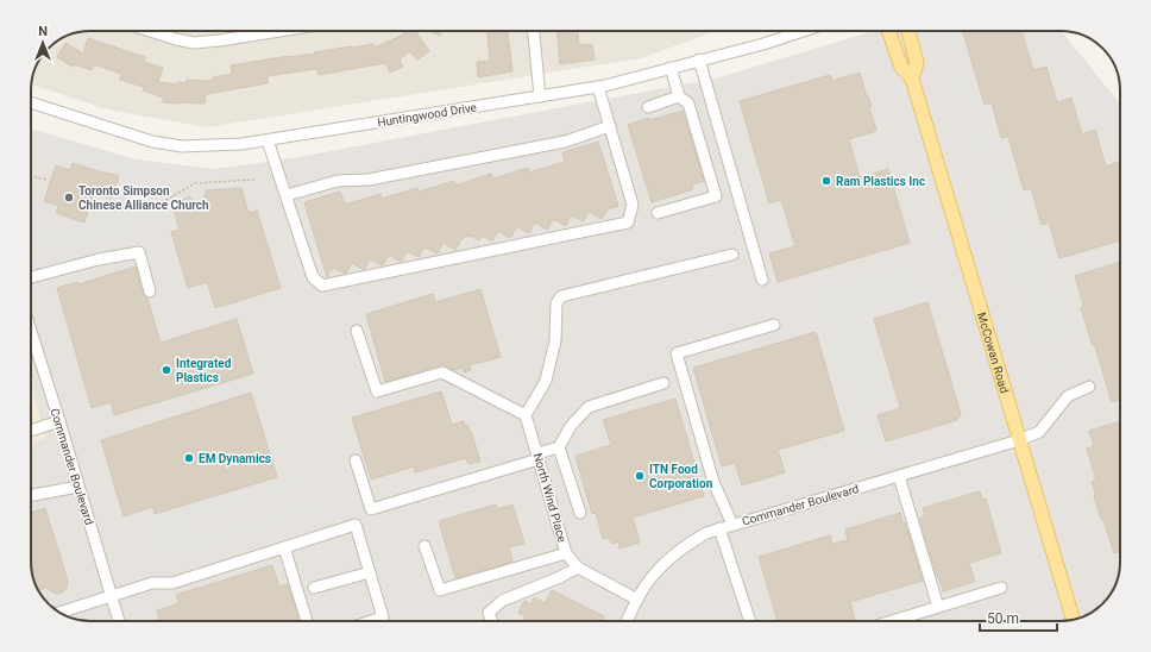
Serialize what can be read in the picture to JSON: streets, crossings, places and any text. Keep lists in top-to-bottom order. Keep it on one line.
{"streets":{"main road":["McCowan Road"],"street":["Huntingwood Drive","Commander Boulevard","North Wind Place"]},"crossings":[["McCowan Road","Commander Boulevard"],["Commander Boulevard","North Wind Place"]],"places":["Ram Plastics Inc","Toronto Simpson Chinese Alliance Church","Integrated Plastics","EM Dynamics","ITN Food Corporation"],"scale_bar":"50 m","north":"top"}
